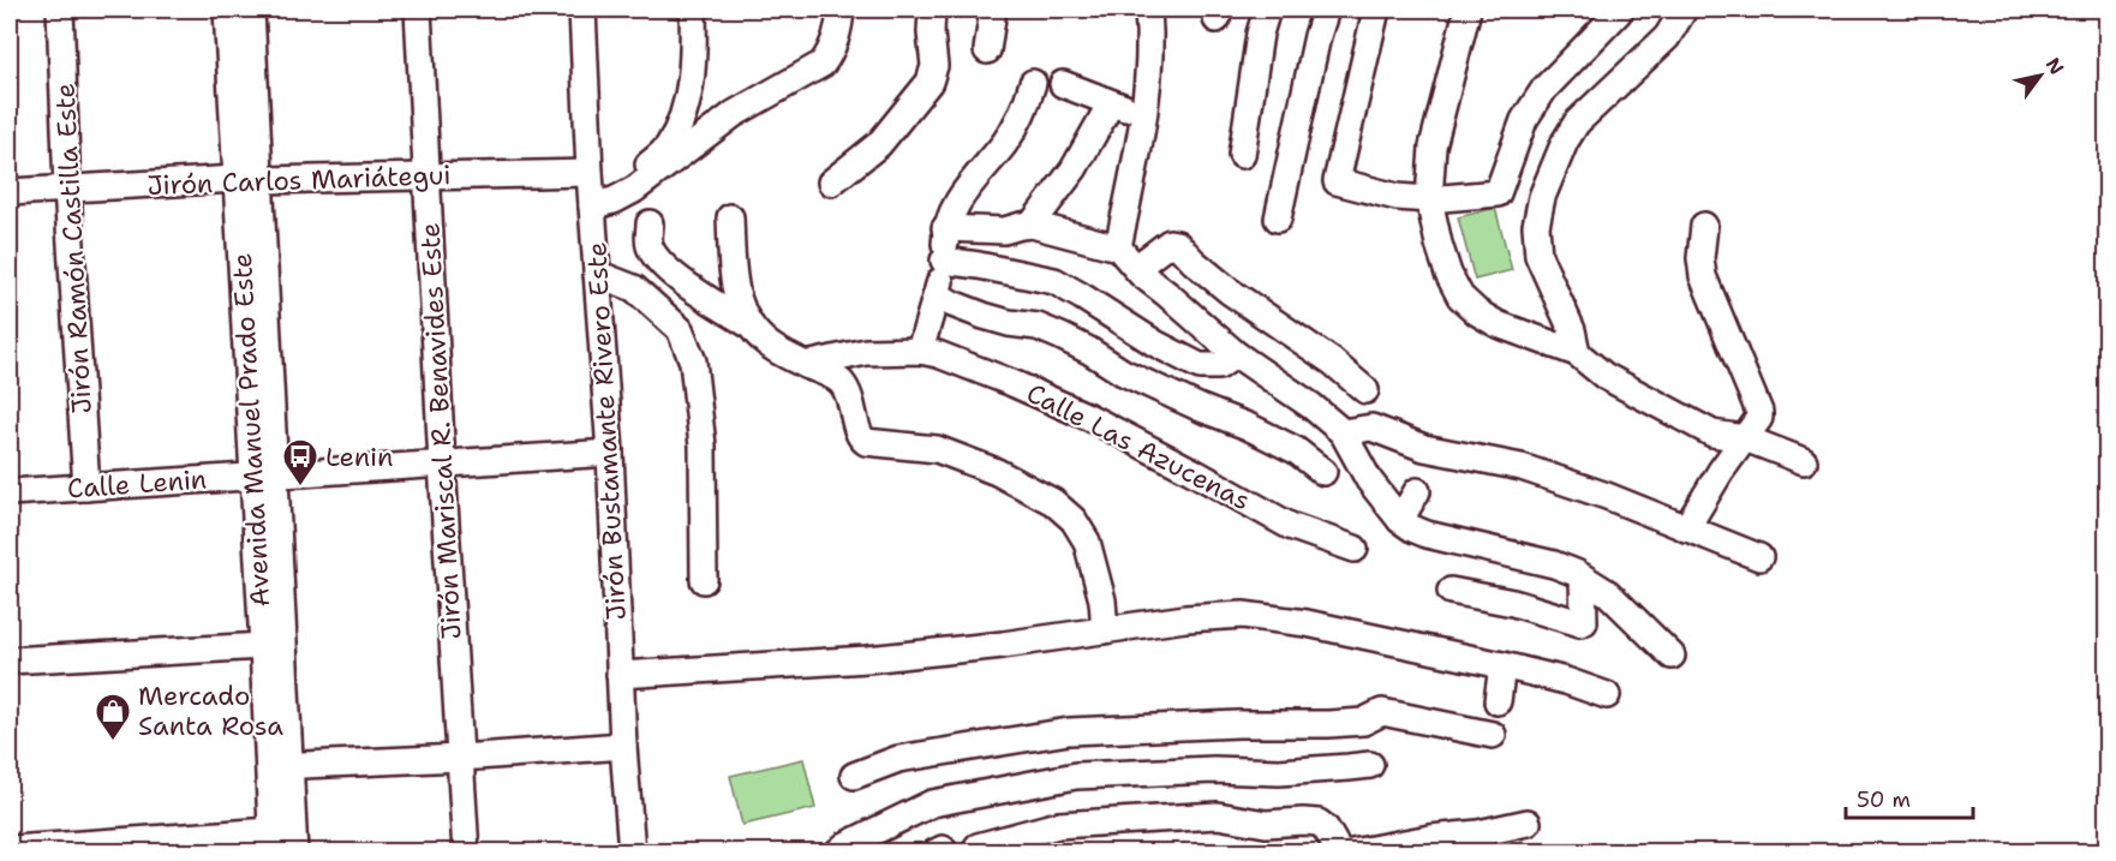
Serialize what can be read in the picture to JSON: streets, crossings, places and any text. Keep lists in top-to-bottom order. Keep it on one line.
{"streets":{"street":["Jirón Carlos Mariátegui","Jirón Ramón Castilla Este","Avenida Manuel Prado Este","Jirón Mariscal R. Benavides Este","Jirón Bustamante Rivero Este","Calle Las Azucenas","Calle Lenin"]},"crossings":[["Jirón Carlos Mariátegui","Jirón Ramón Castilla Este"],["Jirón Carlos Mariátegui","Avenida Manuel Prado Este"],["Jirón Carlos Mariátegui","Jirón Mariscal R. Benavides Este"],["Jirón Carlos Mariátegui","Jirón Bustamante Rivero Este"],["Jirón Ramón Castilla Este","Calle Lenin"],["Avenida Manuel Prado Este","Calle Lenin"],["Jirón Mariscal R. Benavides Este","Calle Lenin"],["Jirón Bustamante Rivero Este","Calle Lenin"]],"places":{"bus stop":["Lenin"],"shop":["Mercado Santa Rosa"]},"scale_bar":"50 m","north":"top right"}
